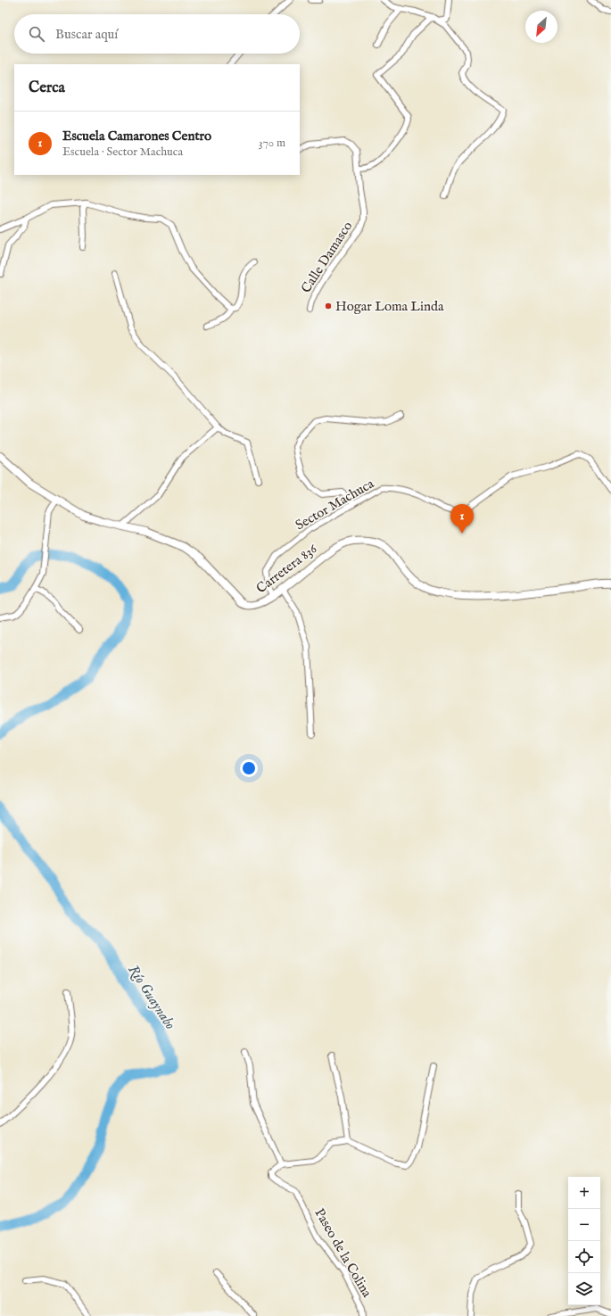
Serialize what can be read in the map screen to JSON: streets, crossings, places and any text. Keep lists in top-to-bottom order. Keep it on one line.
{"streets":{"street":["Calle Damasco","Sector Machuca","Carretera 836","Paseo de la Colina"]},"crossings":[["Sector Machuca","Carretera 836"]],"water":["Río Guaynabo"],"places":["Hogar Loma Linda"],"north":"bottom left","page":{"search":"Buscar aquí","heading":"Cerca","list":[{"mark":"1","name":"Escuela Camarones Centro","note":"Escuela · Sector Machuca","value":"370 m"}],"pins":"1","map_buttons":["+","−"]}}
